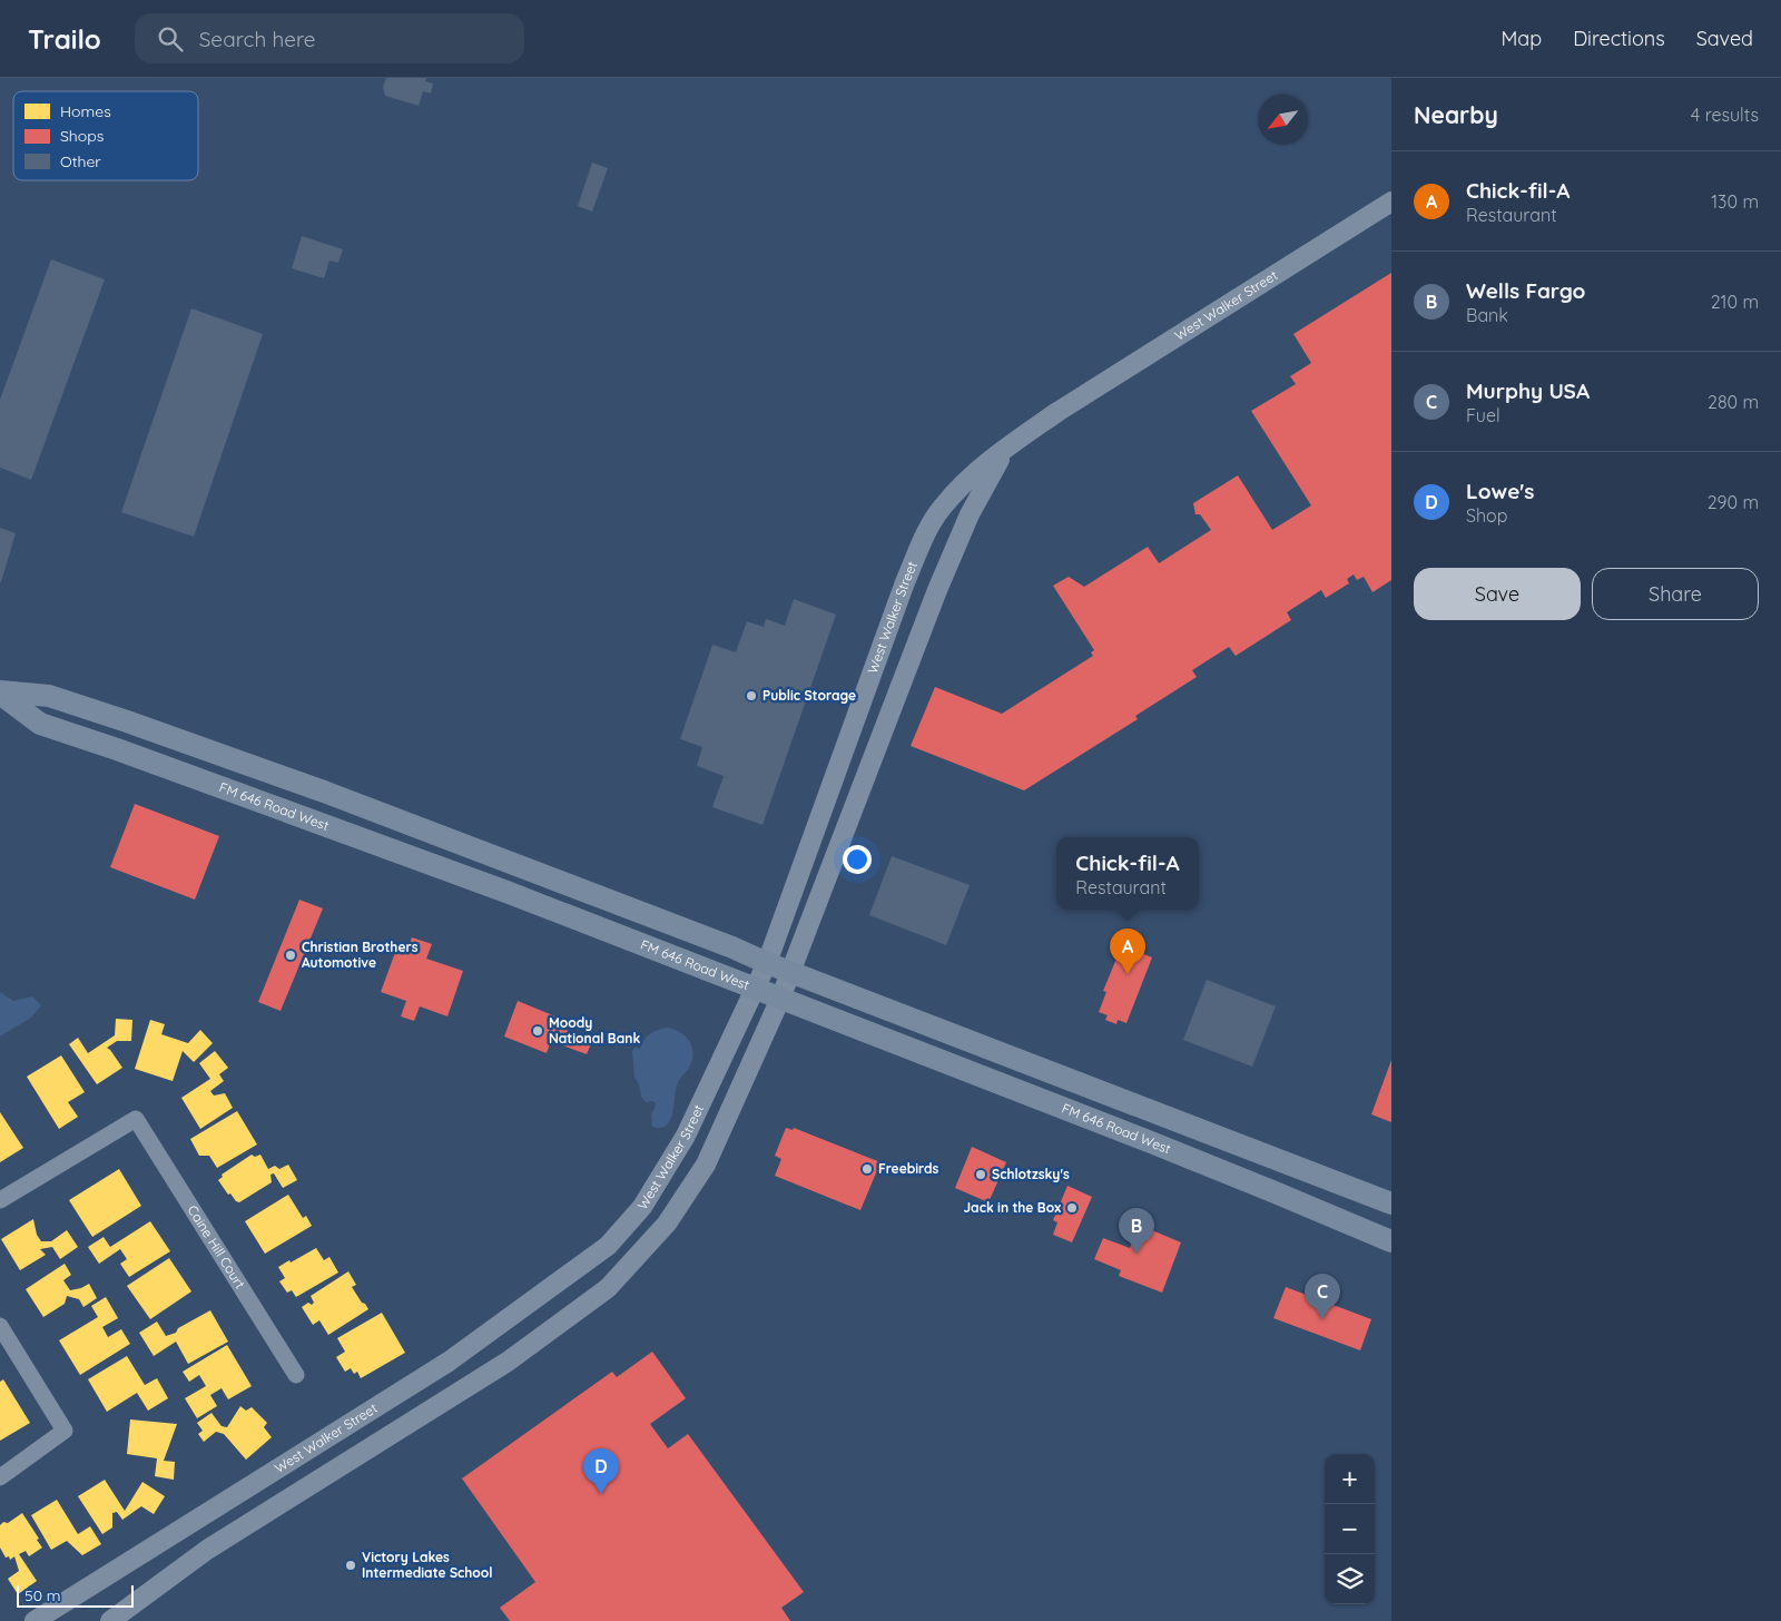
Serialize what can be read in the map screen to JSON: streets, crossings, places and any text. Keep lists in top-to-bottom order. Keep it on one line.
{"streets":{"main road":["FM 646 Road West"],"street":["West Walker Street","Caine Hill Court"]},"crossings":[["West Walker Street","FM 646 Road West"]],"places":["Public Storage","Christian Brothers Automotive","Moody National Bank","Freebirds","Schlotzsky's","Jack in the Box","Victory Lakes Intermediate School"],"legend":["Homes","Shops","Other"],"scale_bar":"50 m","north":"bottom left","page":{"header":"Trailo","search":"Search here","nav":["Map","Directions","Saved"],"heading":["Nearby","4 results"],"list":[{"mark":"A","name":"Chick-fil-A","note":"Restaurant","value":"130 m"},{"mark":"B","name":"Wells Fargo","note":"Bank","value":"210 m"},{"mark":"C","name":"Murphy USA","note":"Fuel","value":"280 m"},{"mark":"D","name":"Lowe's","note":"Shop","value":"290 m"}],"buttons":["Save","Share"],"popup":["Chick-fil-A","Restaurant"],"pins":["A","B","C","D"],"map_buttons":["+","−"],"scale":"50 m"}}
